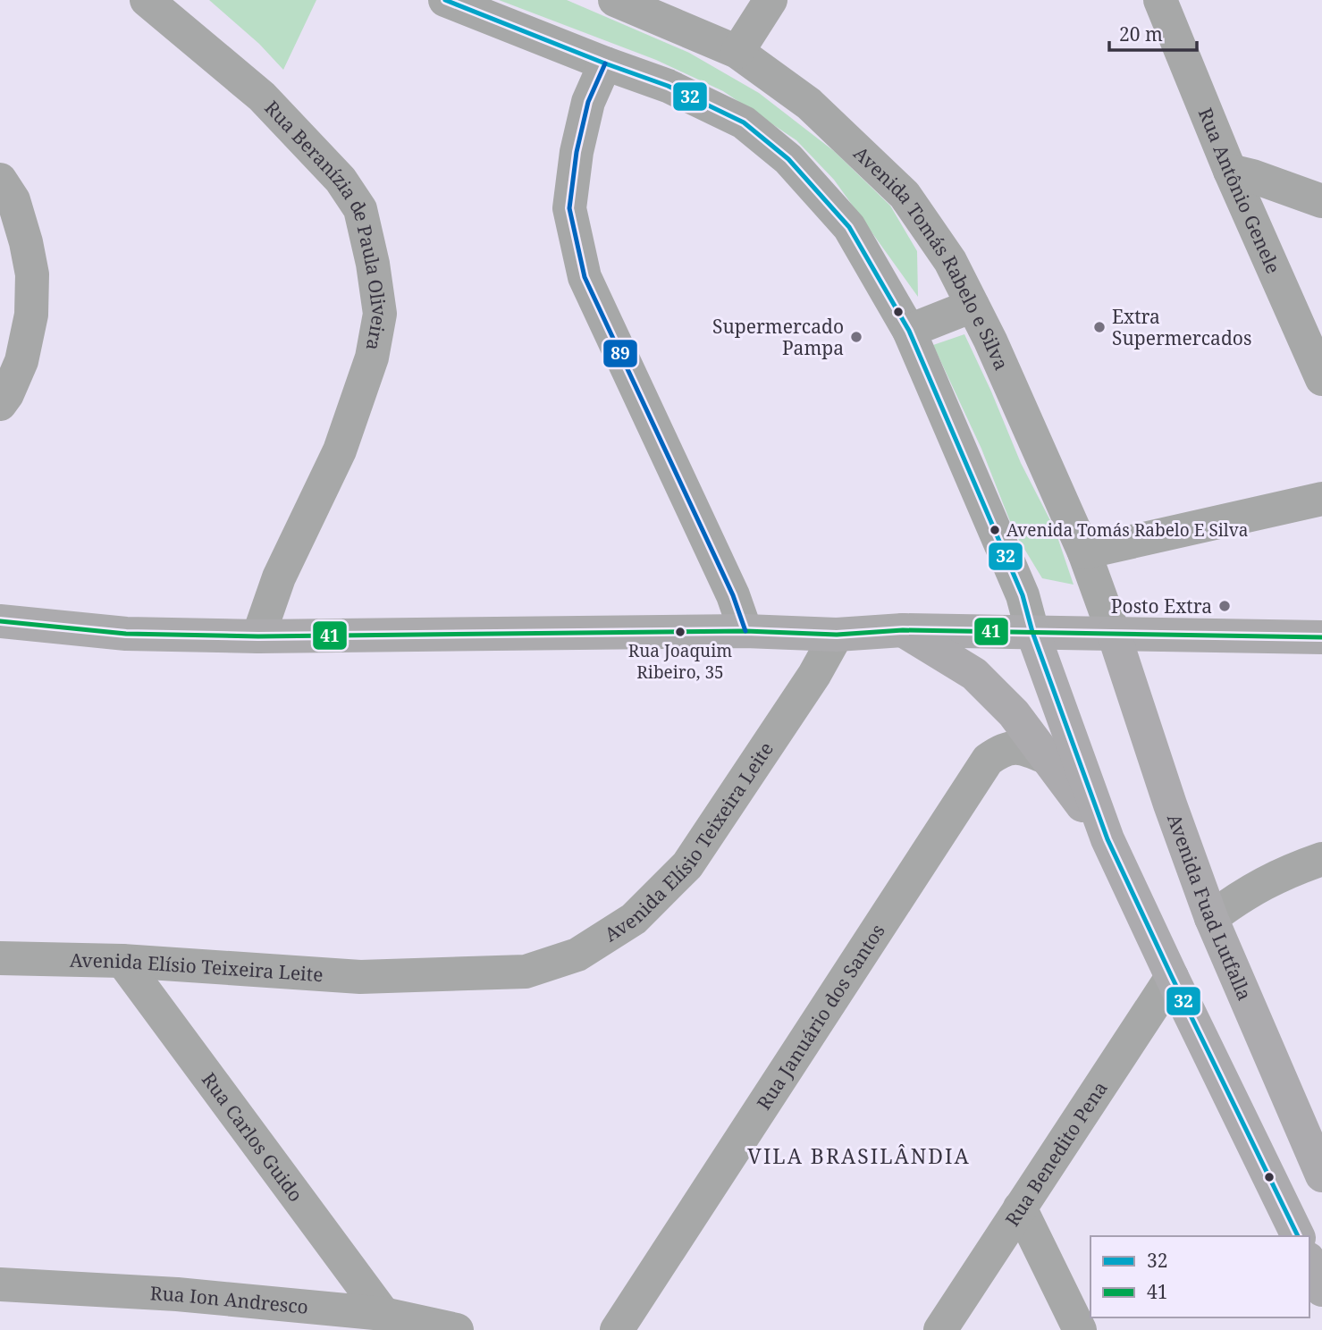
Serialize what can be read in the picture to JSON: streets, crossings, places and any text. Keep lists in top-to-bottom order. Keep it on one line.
{"streets":{"main road":["Avenida Fuad Lutfalla"],"street":["Rua Antônio Genele","Rua Beranízia de Paula Oliveira","Avenida Tomás Rabelo e Silva","Avenida Elísio Teixeira Leite","Rua Januário dos Santos","Rua Carlos Guido","Rua Benedito Pena","Rua Ion Andresco"]},"crossings":[["Avenida Tomás Rabelo e Silva","Avenida Fuad Lutfalla"],["Avenida Elísio Teixeira Leite","Rua Carlos Guido"],["Rua Carlos Guido","Rua Ion Andresco"]],"districts":["VILA BRASILÂNDIA"],"places":["Extra Supermercados","Supermercado Pampa","Avenida Tomás Rabelo E Silva","Posto Extra","Rua Joaquim Ribeiro, 35"],"lines":["transit line 32","transit line 89","transit line 41"],"legend":["32","41"],"scale_bar":"20 m"}
